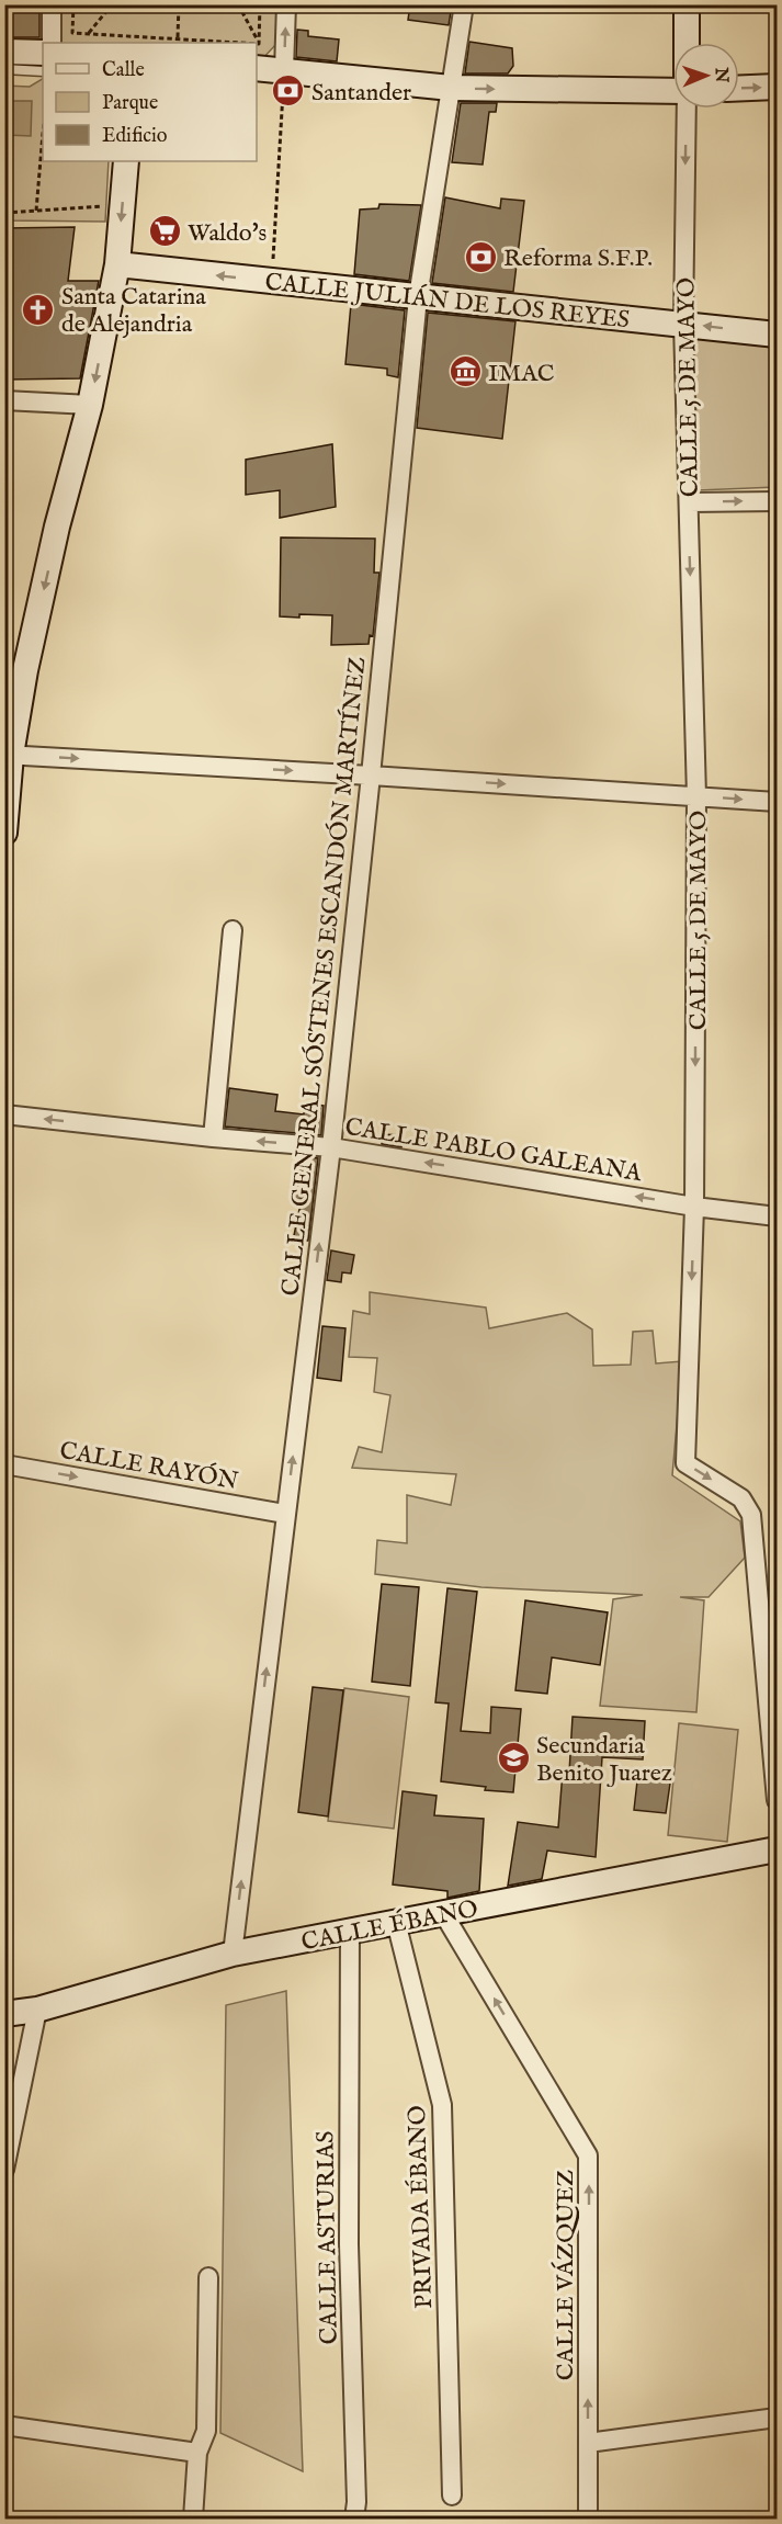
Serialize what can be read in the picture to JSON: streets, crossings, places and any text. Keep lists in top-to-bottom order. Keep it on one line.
{"streets":{"street":["CALLE JULIÁN DE LOS REYES","CALLE 5 DE MAYO","CALLE GENERAL SÓSTENES ESCANDÓN MARTÍNEZ","CALLE PABLO GALEANA","CALLE RAYÓN","CALLE ÉBANO","PRIVADA ÉBANO","CALLE ASTURIAS","CALLE VÁZQUEZ"]},"crossings":[["CALLE JULIÁN DE LOS REYES","CALLE 5 DE MAYO"],["CALLE JULIÁN DE LOS REYES","CALLE GENERAL SÓSTENES ESCANDÓN MARTÍNEZ"],["CALLE 5 DE MAYO","CALLE PABLO GALEANA"],["CALLE GENERAL SÓSTENES ESCANDÓN MARTÍNEZ","CALLE PABLO GALEANA"],["CALLE GENERAL SÓSTENES ESCANDÓN MARTÍNEZ","CALLE RAYÓN"],["CALLE GENERAL SÓSTENES ESCANDÓN MARTÍNEZ","CALLE ÉBANO"],["CALLE ÉBANO","PRIVADA ÉBANO"],["CALLE ÉBANO","CALLE ASTURIAS"],["CALLE ÉBANO","CALLE VÁZQUEZ"]],"one_way":["CALLE 5 DE MAYO","CALLE GENERAL SÓSTENES ESCANDÓN MARTÍNEZ","CALLE PABLO GALEANA","CALLE RAYÓN","CALLE VÁZQUEZ"],"places":{"bank":["Santander","Reforma S.F.P."],"supermarket":["Waldo's"],"church":["Santa Catarina de Alejandria"],"museum":["IMAC"],"school or university":["Secundaria Benito Juarez"]},"legend":["Calle","Parque","Edificio"],"north":"right"}
